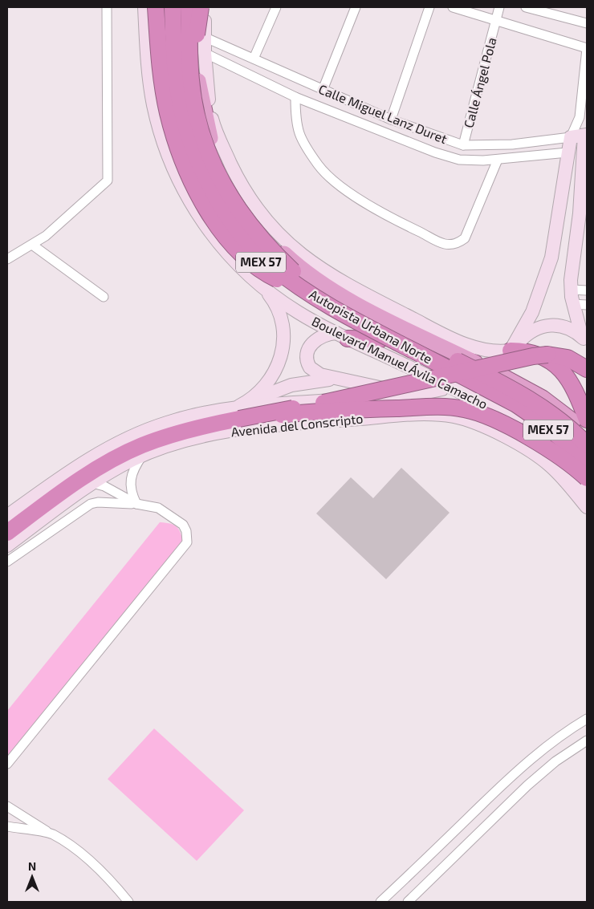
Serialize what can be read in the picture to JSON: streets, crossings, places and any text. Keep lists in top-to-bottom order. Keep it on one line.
{"streets":{"highway":["MEX 57","Autopista Urbana Norte","Boulevard Manuel Ávila Camacho"],"main road":["Avenida del Conscripto"],"street":["Calle Ángel Pola","Calle Miguel Lanz Duret"]},"crossings":[["Calle Ángel Pola","Calle Miguel Lanz Duret"],["Calle Miguel Lanz Duret","Autopista Urbana Norte"],["Autopista Urbana Norte","Boulevard Manuel Ávila Camacho"]],"north":"top"}
